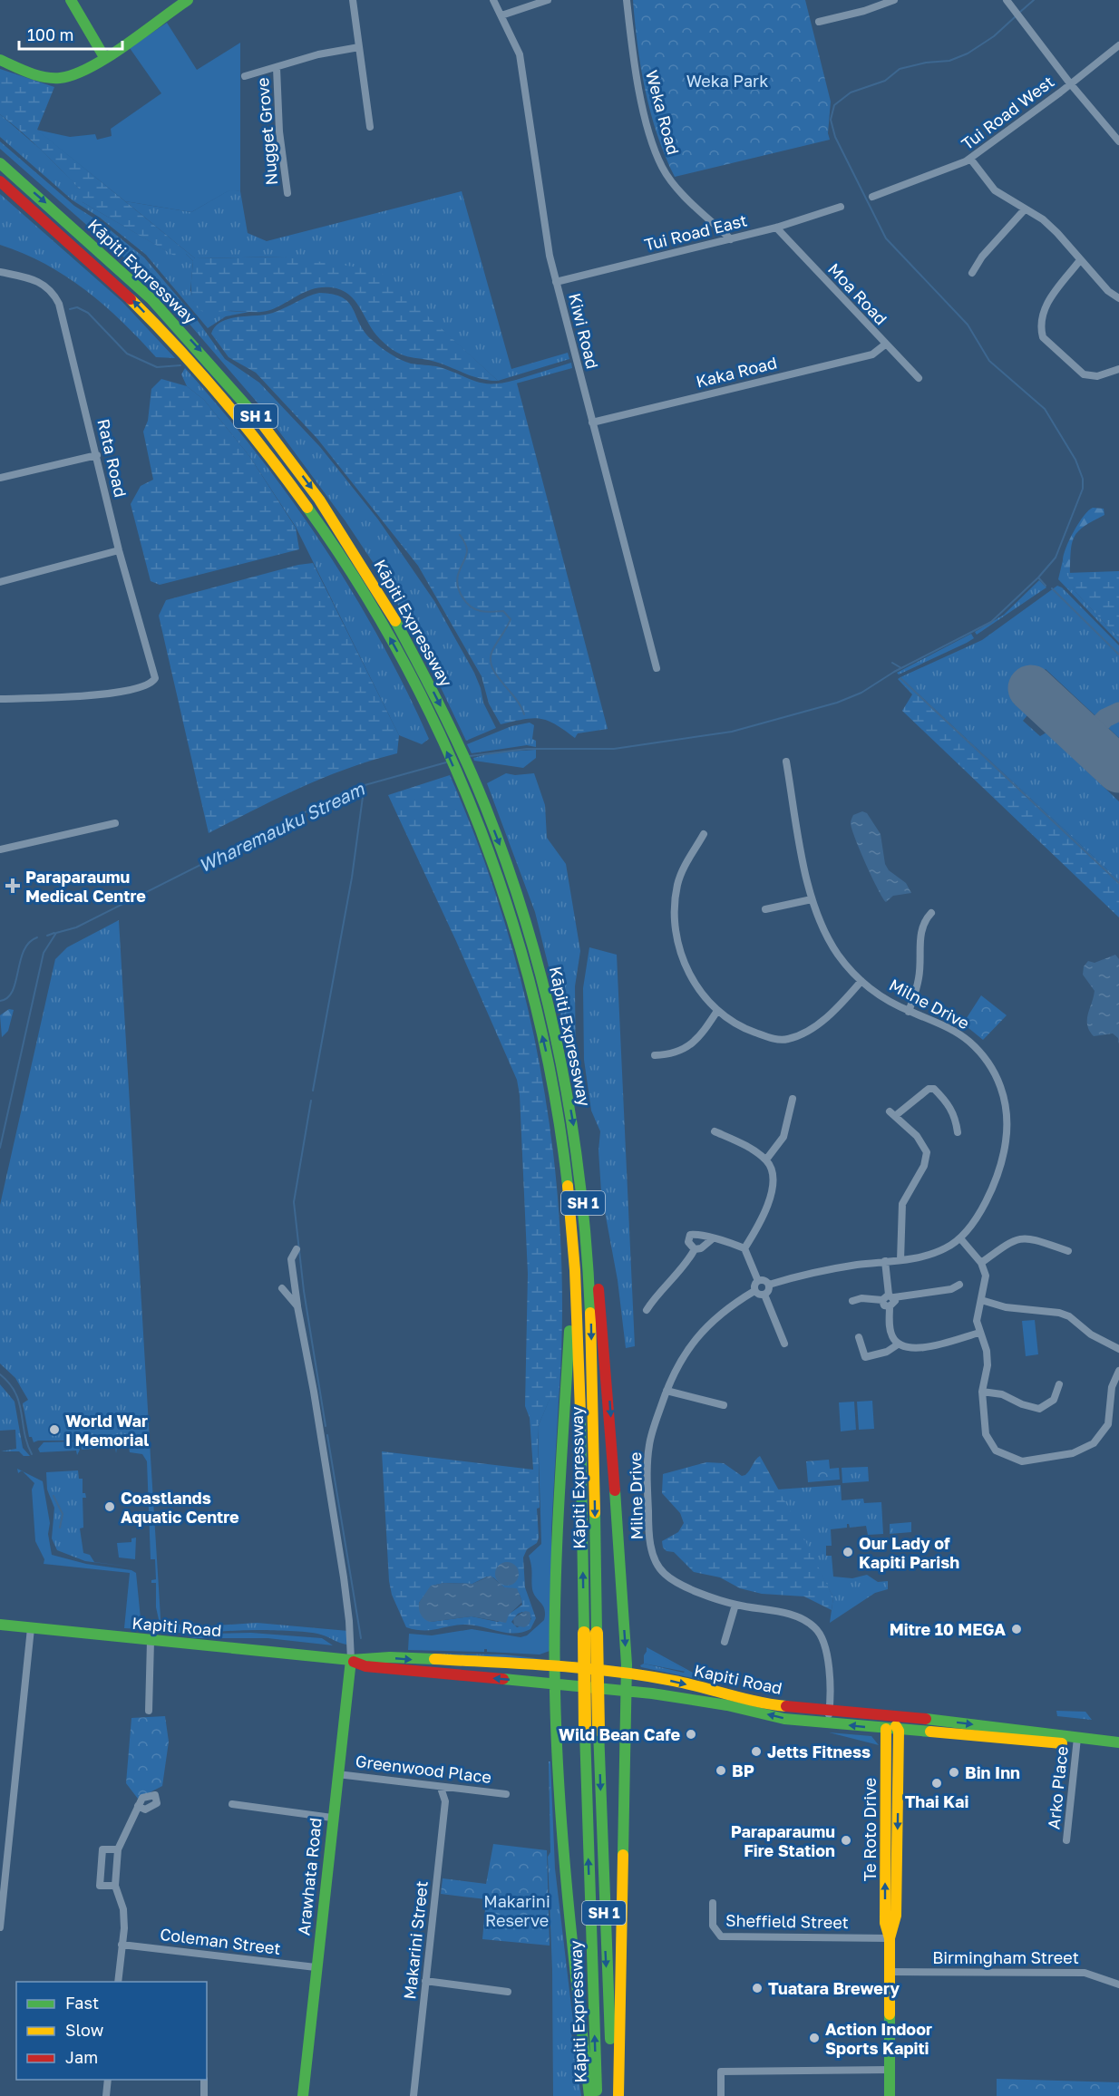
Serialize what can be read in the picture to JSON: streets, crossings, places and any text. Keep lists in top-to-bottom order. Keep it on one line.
{"streets":{"main road":["Kāpiti Expressway","SH 1","Kapiti Road","Te Roto Drive","Arawhata Road"],"street":["Weka Road","Tui Road West","Nugget Grove","Tui Road East","Moa Road","Kiwi Road","Kaka Road","Rata Road","Milne Drive","Greenwood Place","Arko Place","Sheffield Street","Makarini Street","Coleman Street","Birmingham Street"]},"crossings":[["Weka Road","Tui Road East"],["Tui Road East","Moa Road"],["Tui Road East","Kiwi Road"],["Moa Road","Kaka Road"],["Kiwi Road","Kaka Road"],["Milne Drive","Kapiti Road"],["Kapiti Road","Arko Place"],["Kapiti Road","Te Roto Drive"],["Kapiti Road","Arawhata Road"],["Greenwood Place","Arawhata Road"],["Greenwood Place","Makarini Street"],["Te Roto Drive","Sheffield Street"],["Te Roto Drive","Birmingham Street"],["Arawhata Road","Coleman Street"]],"water":["Wharemauku Stream"],"parks":["Weka Park","Makarini Reserve"],"places":{"health":["Paraparaumu Medical Centre"],"other":["World War I Memorial","Coastlands Aquatic Centre","Our Lady of Kapiti Parish","Mitre 10 MEGA","Wild Bean Cafe","Jetts Fitness","BP","Bin Inn","Thai Kai","Paraparaumu Fire Station","Tuatara Brewery","Action Indoor Sports Kapiti"]},"legend":["Fast","Slow","Jam"],"scale_bar":"100 m"}
